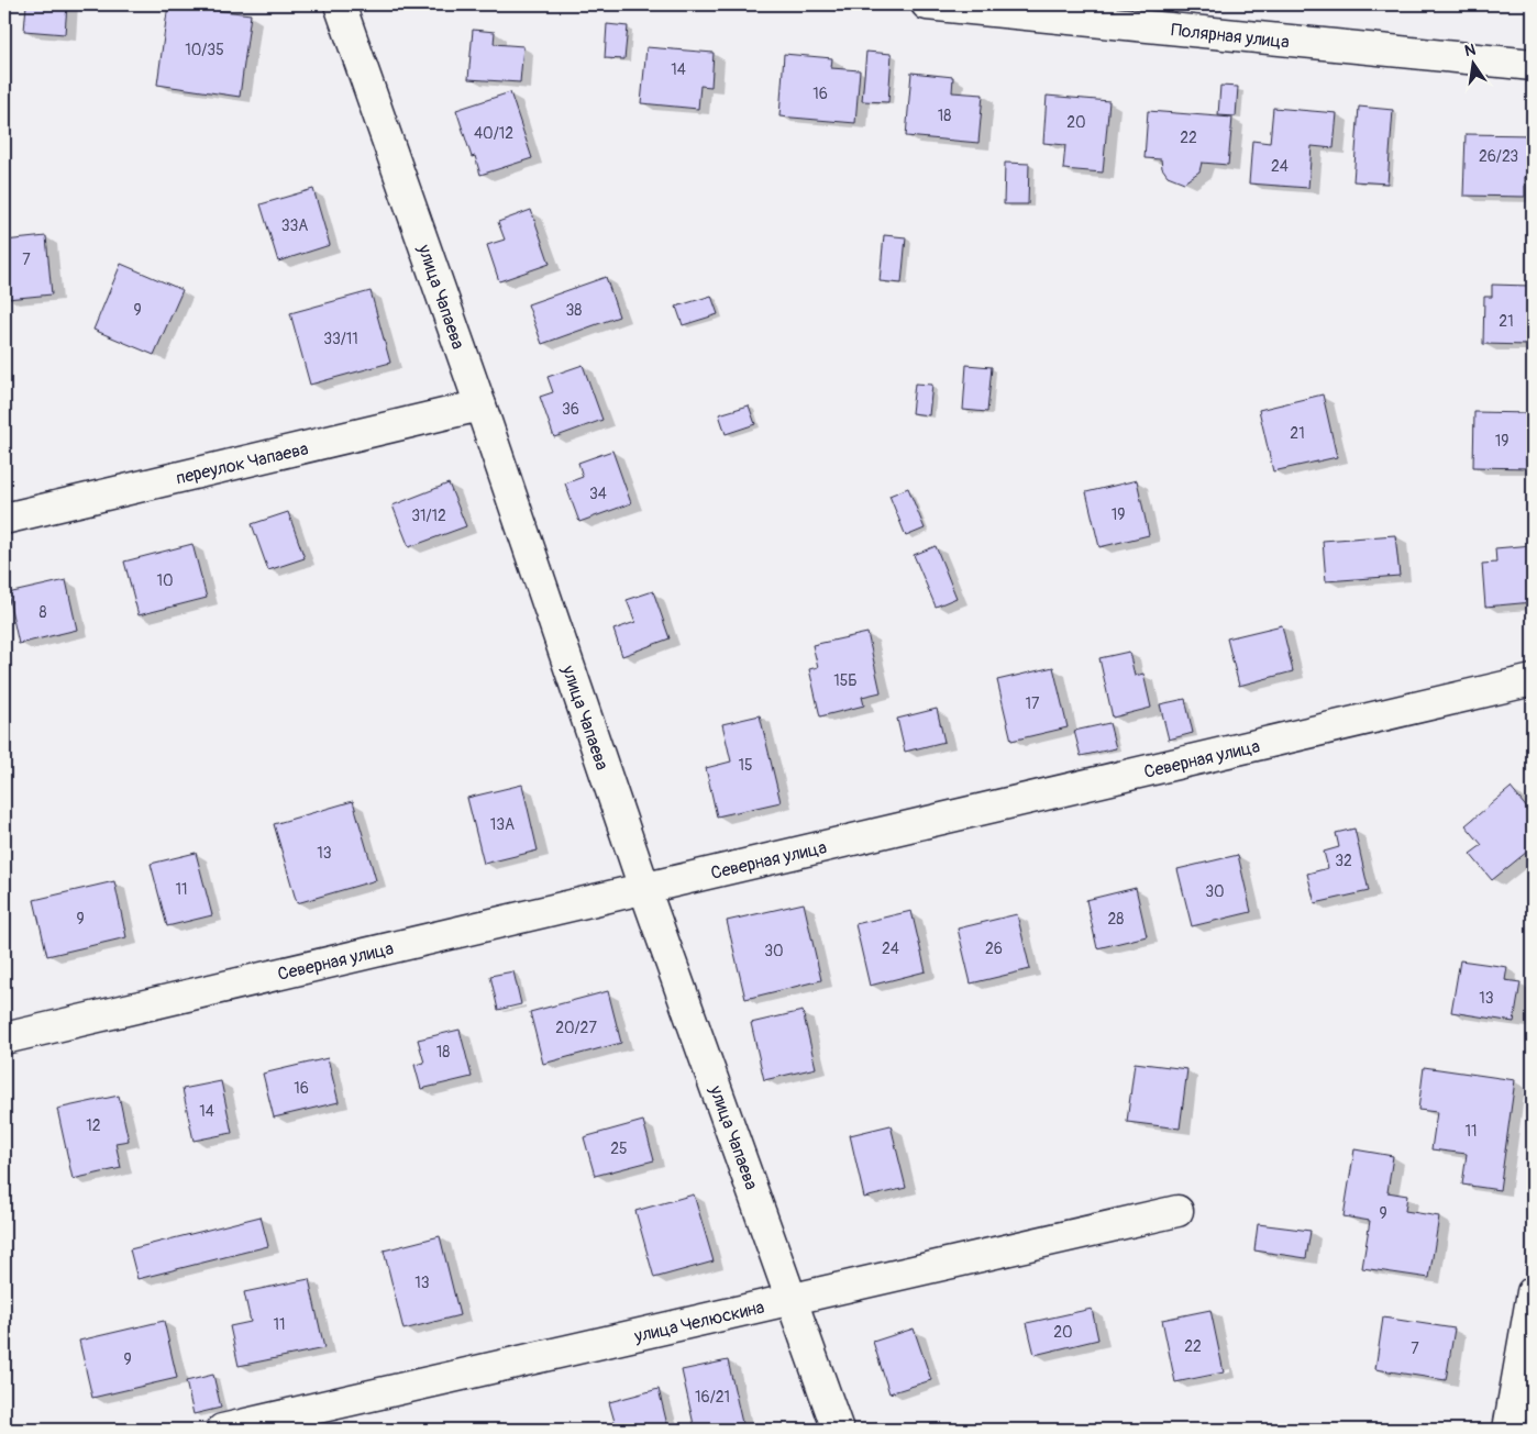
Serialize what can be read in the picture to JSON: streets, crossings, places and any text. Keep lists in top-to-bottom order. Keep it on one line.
{"streets":{"street":["Полярная улица","улица Чапаева","переулок Чапаева","Северная улица","улица Челюскина"]},"crossings":[["улица Чапаева","переулок Чапаева"],["улица Чапаева","Северная улица"],["улица Чапаева","улица Челюскина"]],"house_numbers":["10/35","14","16","18","20","40/12","22","26/23","24","33А","7","9","38","21","33/11","36","21","19","34","19","31/12","10","8","15Б","17","15","13А","13","32","11","30","9","28","24","26","30","13","20/27","18","16","14","12","11","25","9","13","11","20","22","7","9","16/21"],"north":"top"}
